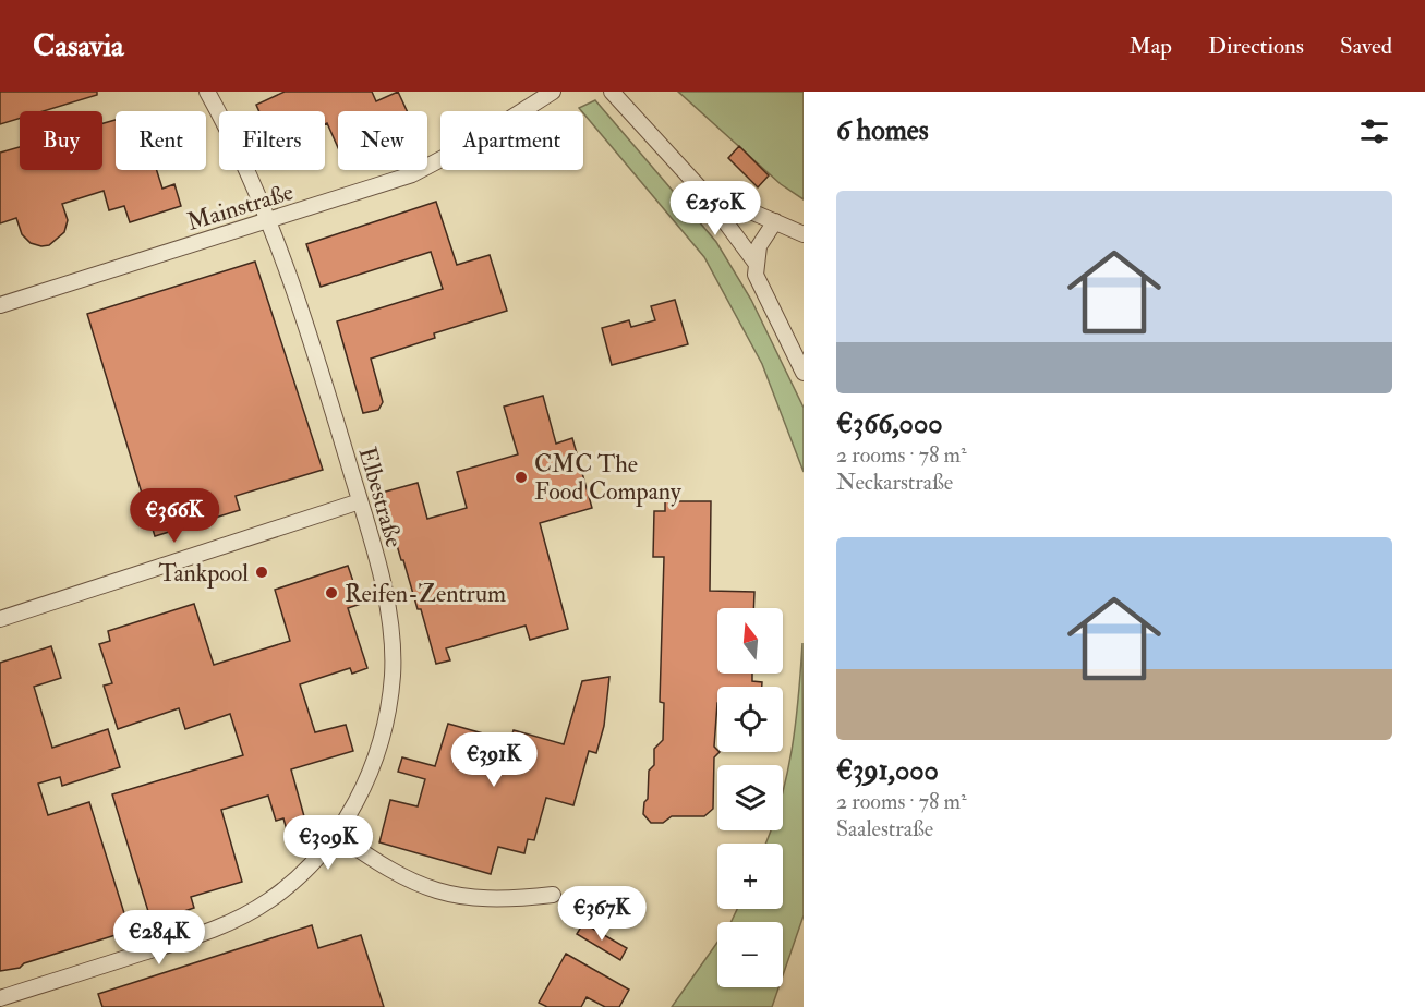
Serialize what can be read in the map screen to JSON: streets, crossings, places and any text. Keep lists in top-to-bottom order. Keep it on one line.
{"streets":{"street":["Mainstraße","Elbestraße"]},"crossings":[["Mainstraße","Elbestraße"]],"places":["CMC The Food Company","Tankpool","Reifen-Zentrum"],"north":"top","page":{"header":"Casavia","nav":["Map","Directions","Saved"],"heading":"6 homes","chip":["Buy","Rent","Filters","New","Apartment"],"list":[{"name":"€366,000","note":"2 rooms · 78 m² · Neckarstraße"},{"name":"€391,000","note":"2 rooms · 78 m² · Saalestraße"}],"price":["€250K","€366K","€391K","€309K","€367K","€284K"],"map_buttons":["+","−"]}}
